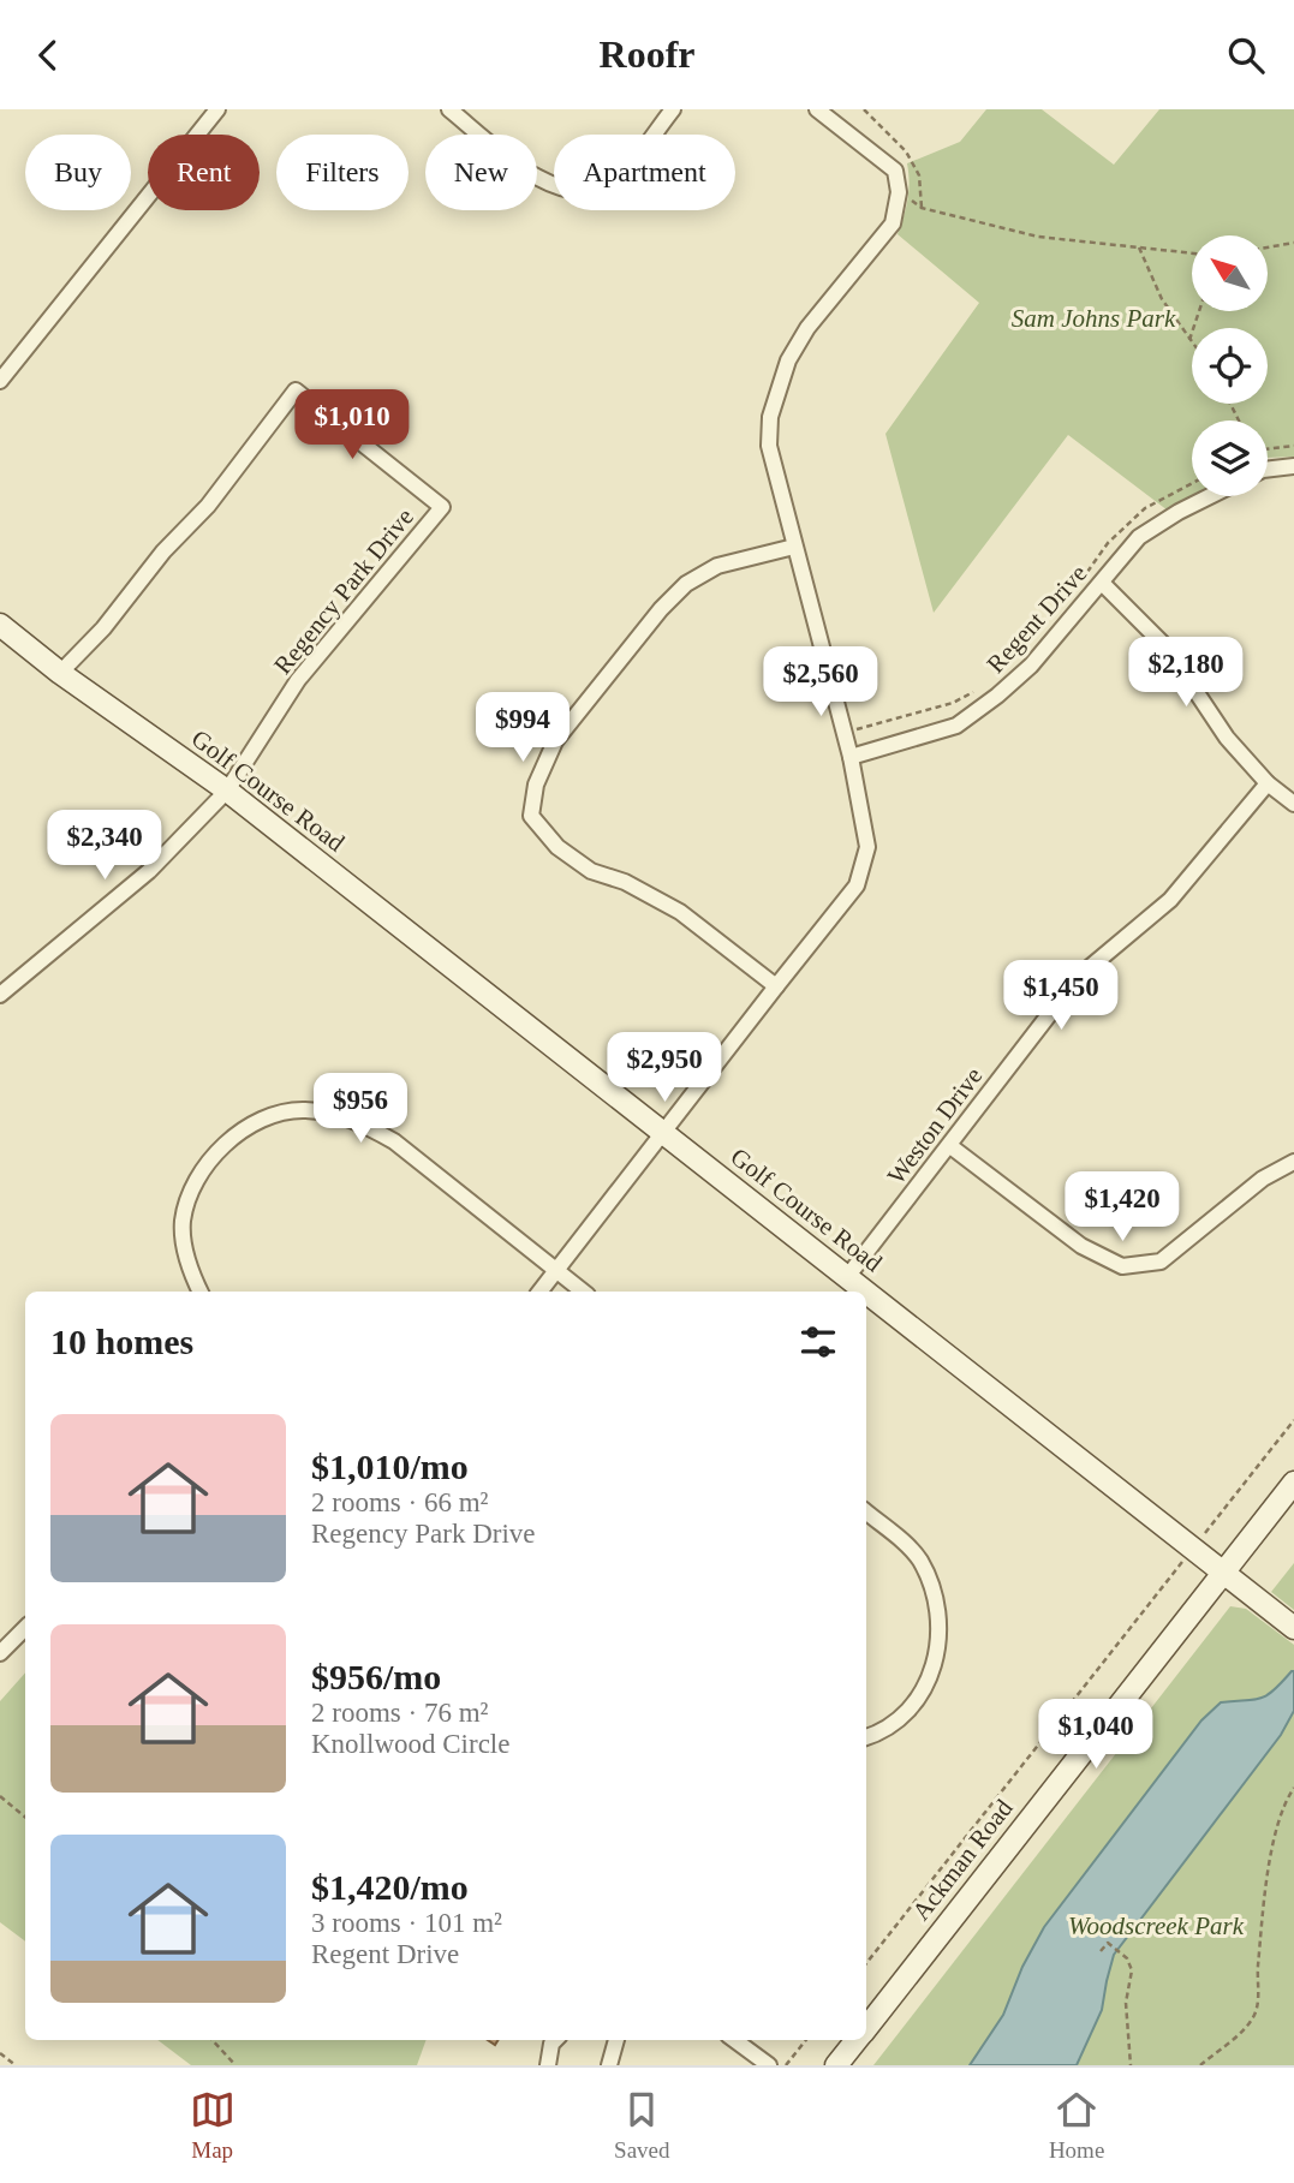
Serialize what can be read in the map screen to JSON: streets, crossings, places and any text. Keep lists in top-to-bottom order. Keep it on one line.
{"streets":{"street":["Regency Park Drive","Regent Drive","Golf Course Road","Weston Drive","Ackman Road"]},"crossings":[["Regency Park Drive","Golf Course Road"],["Golf Course Road","Weston Drive"],["Golf Course Road","Ackman Road"]],"parks":["Sam Johns Park","Woodscreek Park"],"north":"top left","page":{"header":"Roofr","chip":["Buy","Rent","Filters","New","Apartment"],"price":["$1,010","$2,180","$2,560","$994","$2,340","$1,450","$2,950","$956","$1,420","$1,040"],"heading":"10 homes","list":[{"name":"$1,010/mo","note":"2 rooms · 66 m² · Regency Park Drive"},{"name":"$956/mo","note":"2 rooms · 76 m² · Knollwood Circle"},{"name":"$1,420/mo","note":"3 rooms · 101 m² · Regent Drive"}],"tabs":["Map","Saved","Home"]}}
